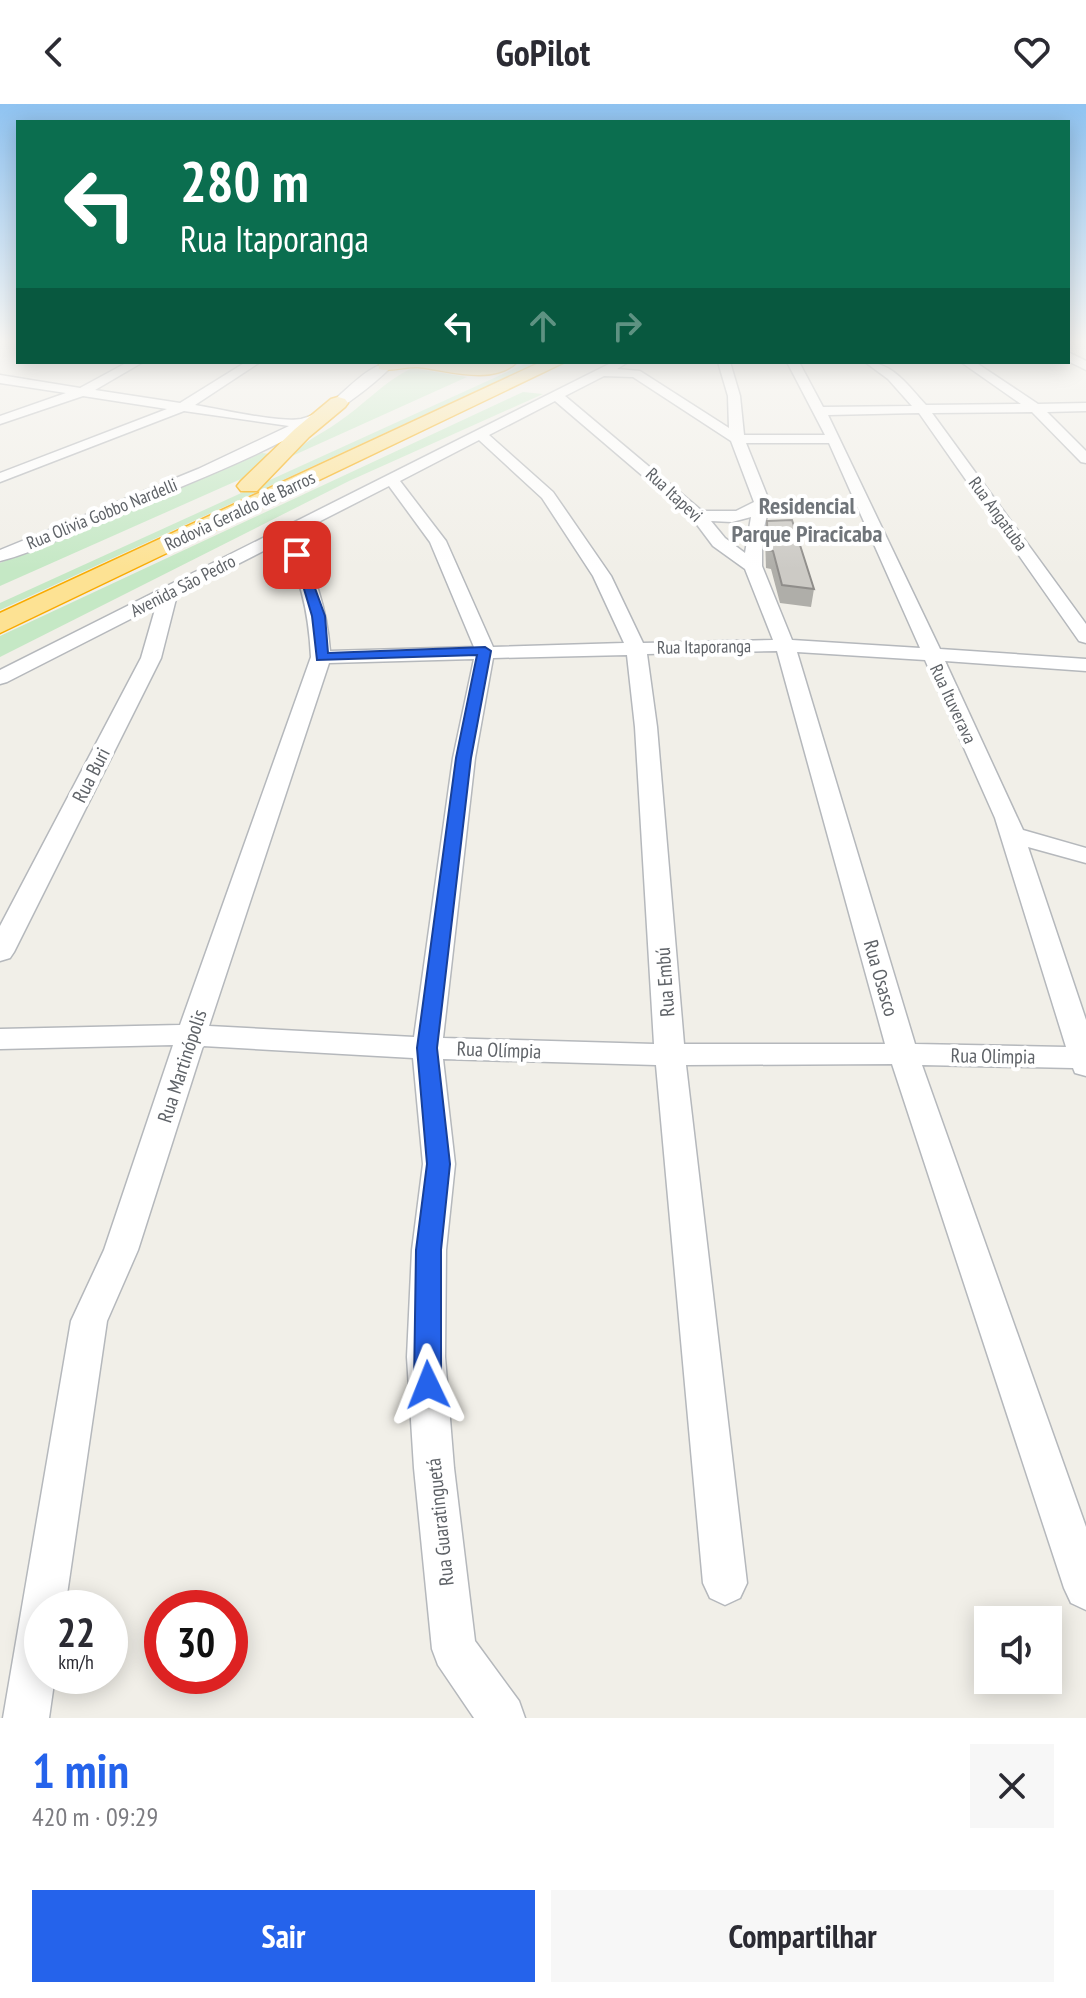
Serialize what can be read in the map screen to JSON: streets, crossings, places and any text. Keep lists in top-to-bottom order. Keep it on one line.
{"streets":{"highway":["Rodovia Geraldo de Barros"],"street":["Rua Itapevi","Rua Olivia Gobbo Nardelli","Rua Angatuba","Avenida São Pedro","Rua Itaporanga","Rua Ituverava","Rua Buri","Rua Osasco","Rua Embú","Rua Olímpia","Rua Olimpia","Rua Martinópolis","Rua Guaratinguetá"]},"crossings":[["Rua Itapevi","Rua Osasco"],["Avenida São Pedro","Rua Buri"],["Avenida São Pedro","Rua Embú"],["Avenida São Pedro","Rua Martinópolis"],["Rua Itaporanga","Rua Ituverava"],["Rua Itaporanga","Rua Osasco"],["Rua Itaporanga","Rua Embú"],["Rua Itaporanga","Rua Martinópolis"],["Rua Itaporanga","Rua Guaratinguetá"],["Rua Ituverava","Rua Olimpia"],["Rua Osasco","Rua Olímpia"],["Rua Osasco","Rua Olimpia"],["Rua Embú","Rua Olímpia"],["Rua Olímpia","Rua Olimpia"],["Rua Olímpia","Rua Martinópolis"],["Rua Olímpia","Rua Guaratinguetá"]],"districts":["Residencial Parque Piracicaba"],"page":{"header":"GoPilot","turn":["280 m","Rua Itaporanga"],"speed":"22 km/h","limit":"30","heading":["1 min","420 m · 09:29"],"buttons":["Sair","Compartilhar"]}}
